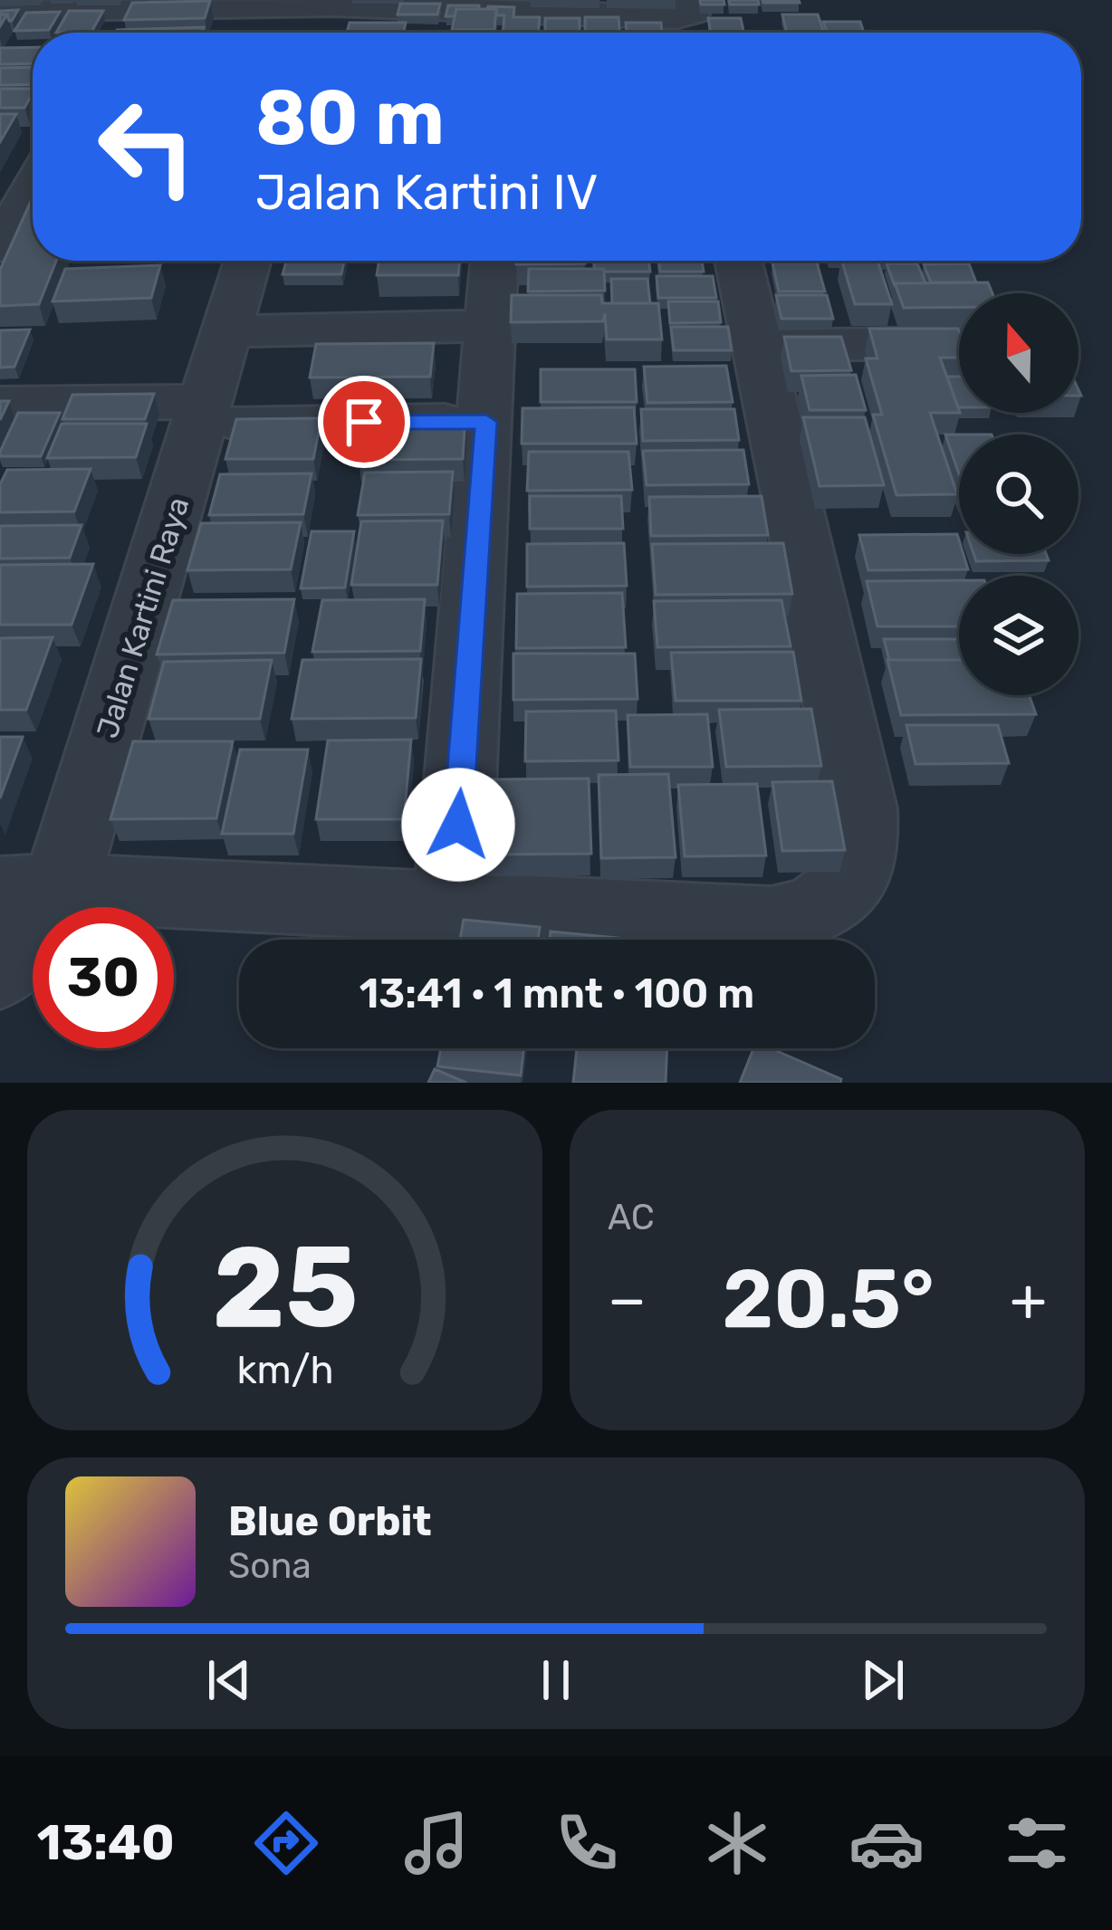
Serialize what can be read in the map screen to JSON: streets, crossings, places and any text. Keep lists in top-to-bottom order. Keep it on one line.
{"streets":{"street":["Jalan Kartini Raya"]},"north":"top","page":{"turn":["80 m","Jalan Kartini IV"],"limit":"30","trip":"13:41 · 1 mnt · 100 m","tile":"AC","heat":["−","20.5°","+"],"song":["Blue Orbit","Sona"],"tabs":"13:40","gauge":["25","km/h"]}}
